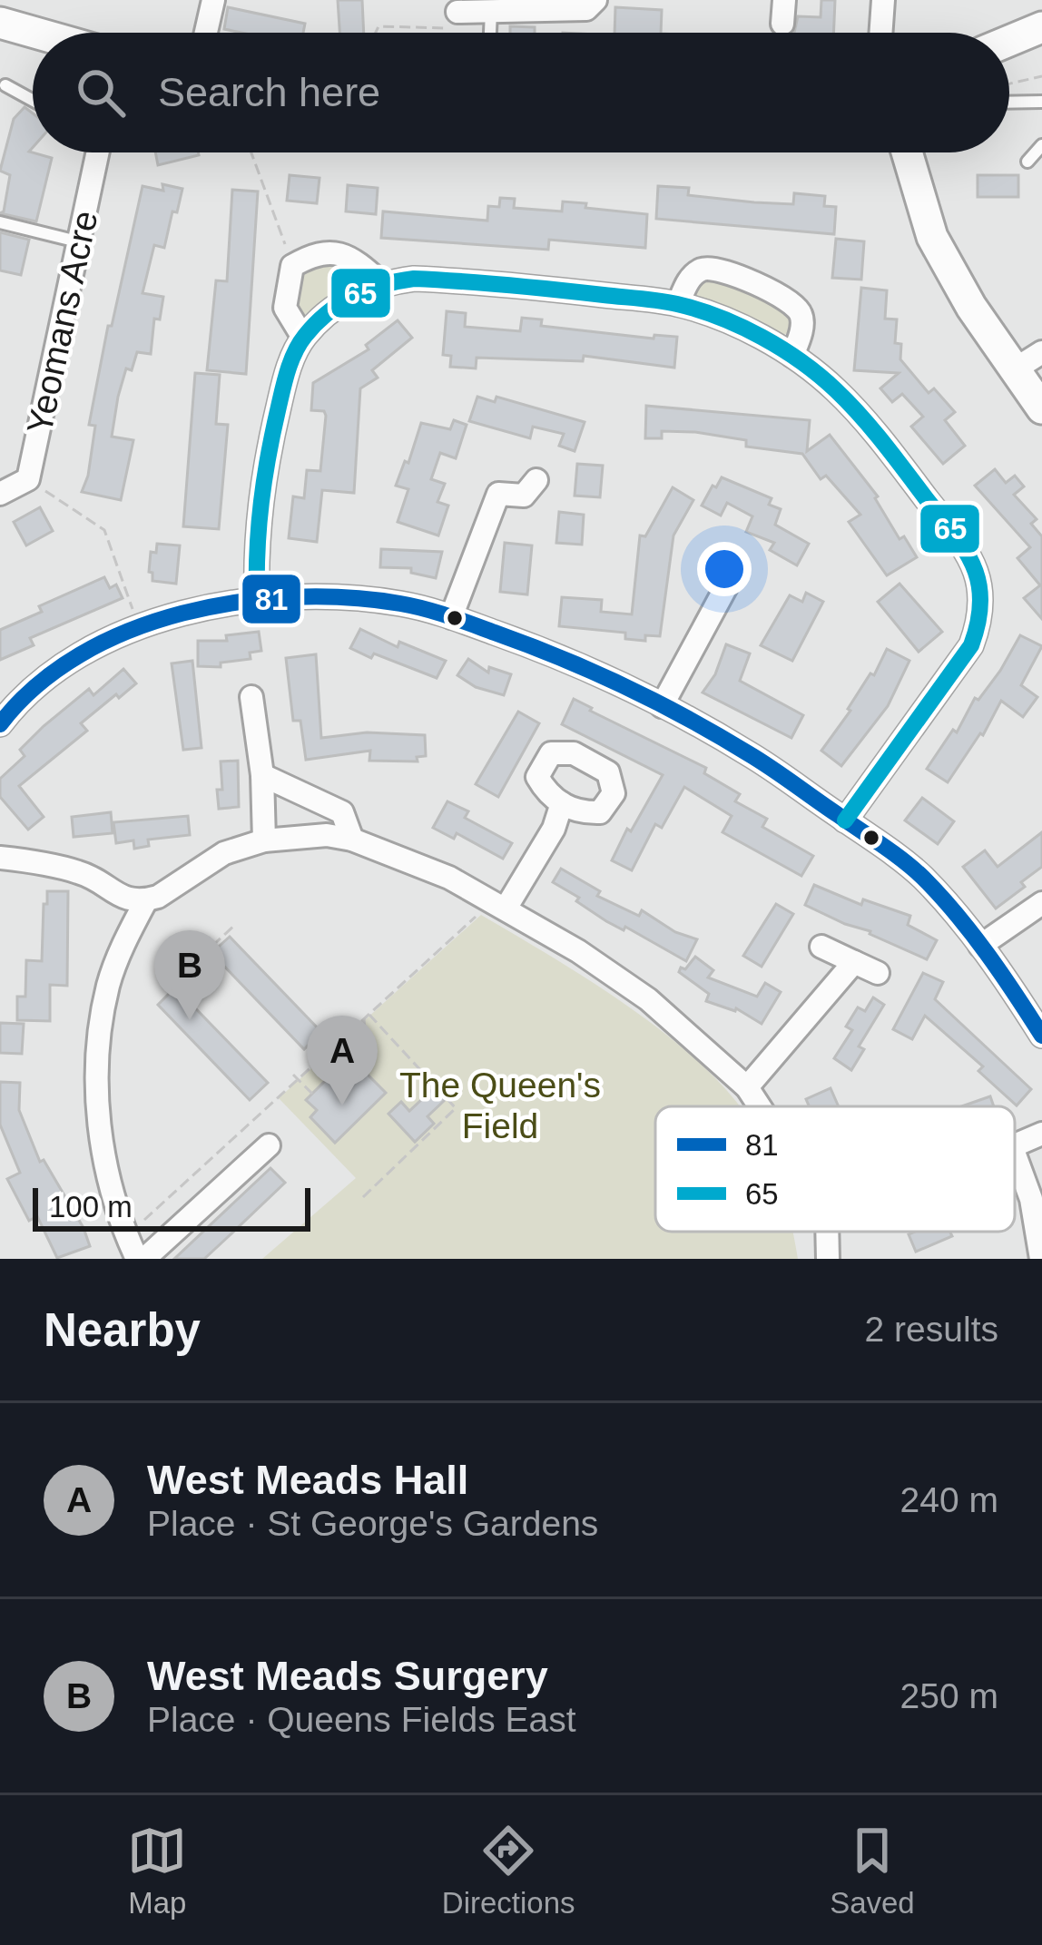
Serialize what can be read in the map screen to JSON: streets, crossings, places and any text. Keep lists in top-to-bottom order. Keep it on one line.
{"streets":{"street":["Yeomans Acre"]},"parks":["The Queen's Field"],"lines":["transit line 65","transit line 81"],"legend":["81","65"],"scale_bar":"100 m","page":{"search":"Search here","pins":["B","A"],"scale":"100 m","heading":["Nearby","2 results"],"list":[{"mark":"A","name":"West Meads Hall","note":"Place · St George's Gardens","value":"240 m"},{"mark":"B","name":"West Meads Surgery","note":"Place · Queens Fields East","value":"250 m"}],"nav":["Map","Directions","Saved"]}}
